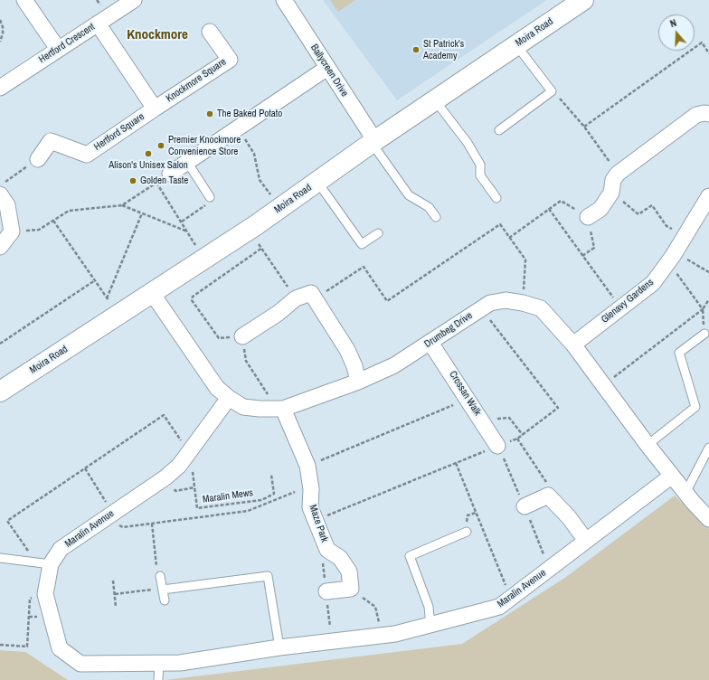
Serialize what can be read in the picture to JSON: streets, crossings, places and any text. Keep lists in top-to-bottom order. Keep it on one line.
{"streets":{"highway":["Moira Road"],"street":["Hertford Crescent","Ballycreen Drive","Knockmore Square","Hertford Square","Glenavy Gardens","Drumbeg Drive","Crossan Walk","Maze Park","Maralin Avenue"],"path":["Maralin Mews"]},"crossings":[["Moira Road","Ballycreen Drive"],["Moira Road","Drumbeg Drive"],["Hertford Crescent","Hertford Square"],["Knockmore Square","Hertford Square"],["Glenavy Gardens","Drumbeg Drive"],["Drumbeg Drive","Crossan Walk"],["Drumbeg Drive","Maze Park"],["Drumbeg Drive","Maralin Avenue"],["Maralin Mews","Maralin Avenue"]],"districts":["Knockmore"],"places":["St Patrick's Academy","The Baked Potato","Premier Knockmore Convenience Store","Alison's Unisex Salon","Golden Taste"],"north":"top"}
